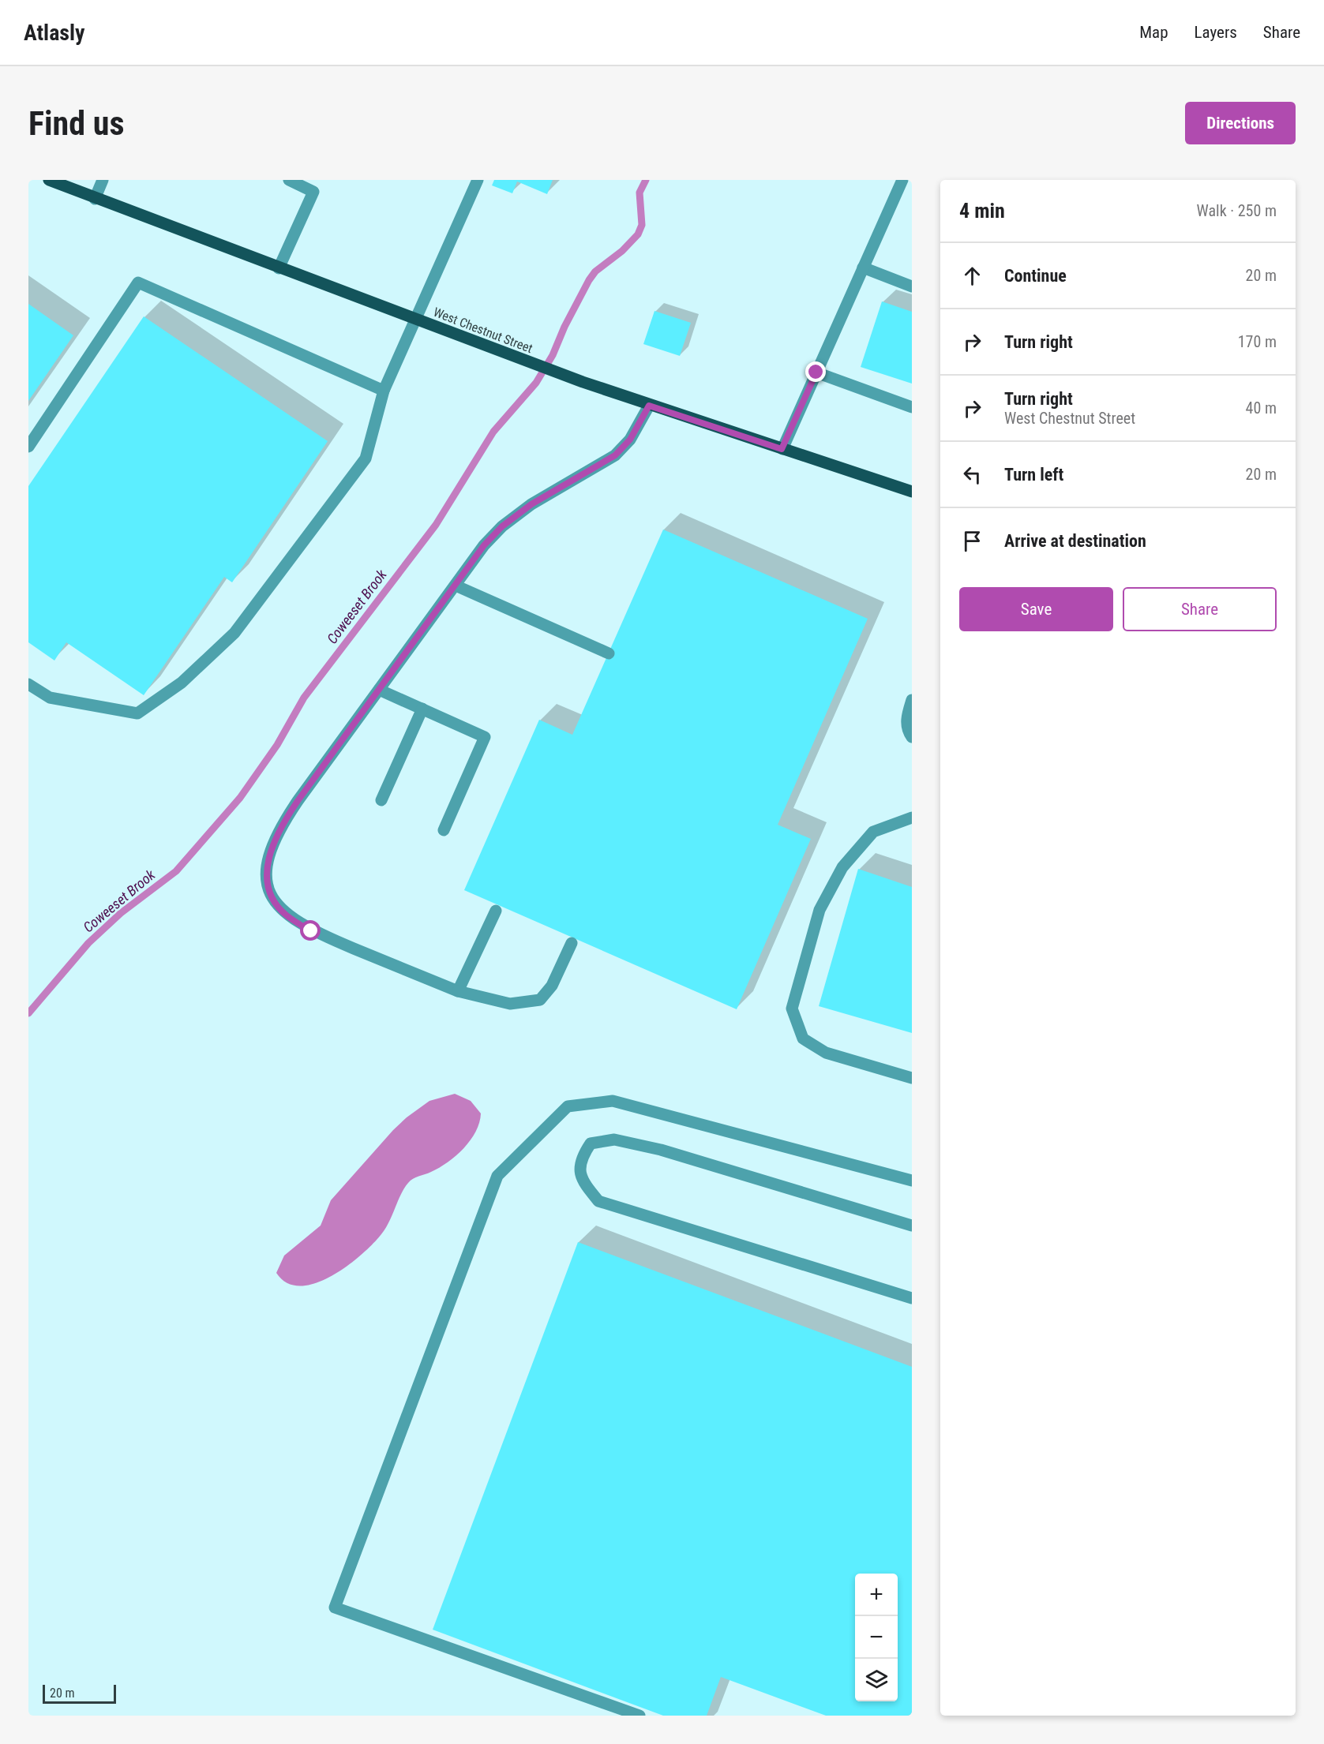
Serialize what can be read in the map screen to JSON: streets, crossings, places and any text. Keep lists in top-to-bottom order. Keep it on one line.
{"streets":{"main road":["West Chestnut Street"]},"water":["Coweeset Brook"],"scale_bar":"20 m","page":{"header":"Atlasly","nav":["Map","Layers","Share"],"buttons":["Directions",["Save","Share"]],"title":"Find us","heading":["4 min","Walk · 250 m"],"list":[["Continue","20 m"],["Turn right","170 m"],["Turn right","West Chestnut Street","40 m"],["Turn left","20 m"],"Arrive at destination"],"map_buttons":["+","−"],"scale":"20 m"}}
